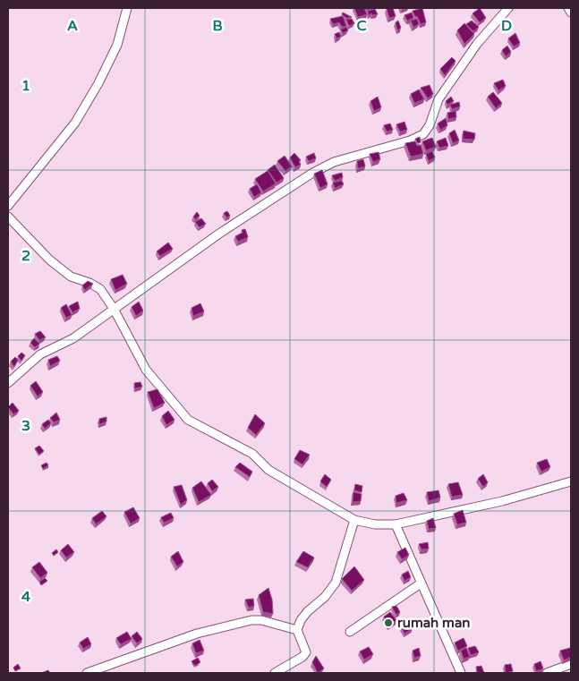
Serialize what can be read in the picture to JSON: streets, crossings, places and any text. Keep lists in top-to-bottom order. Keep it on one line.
{"places":["rumah man"],"grid":{"columns":["A","B","C","D"],"rows":["1","2","3","4"]}}
